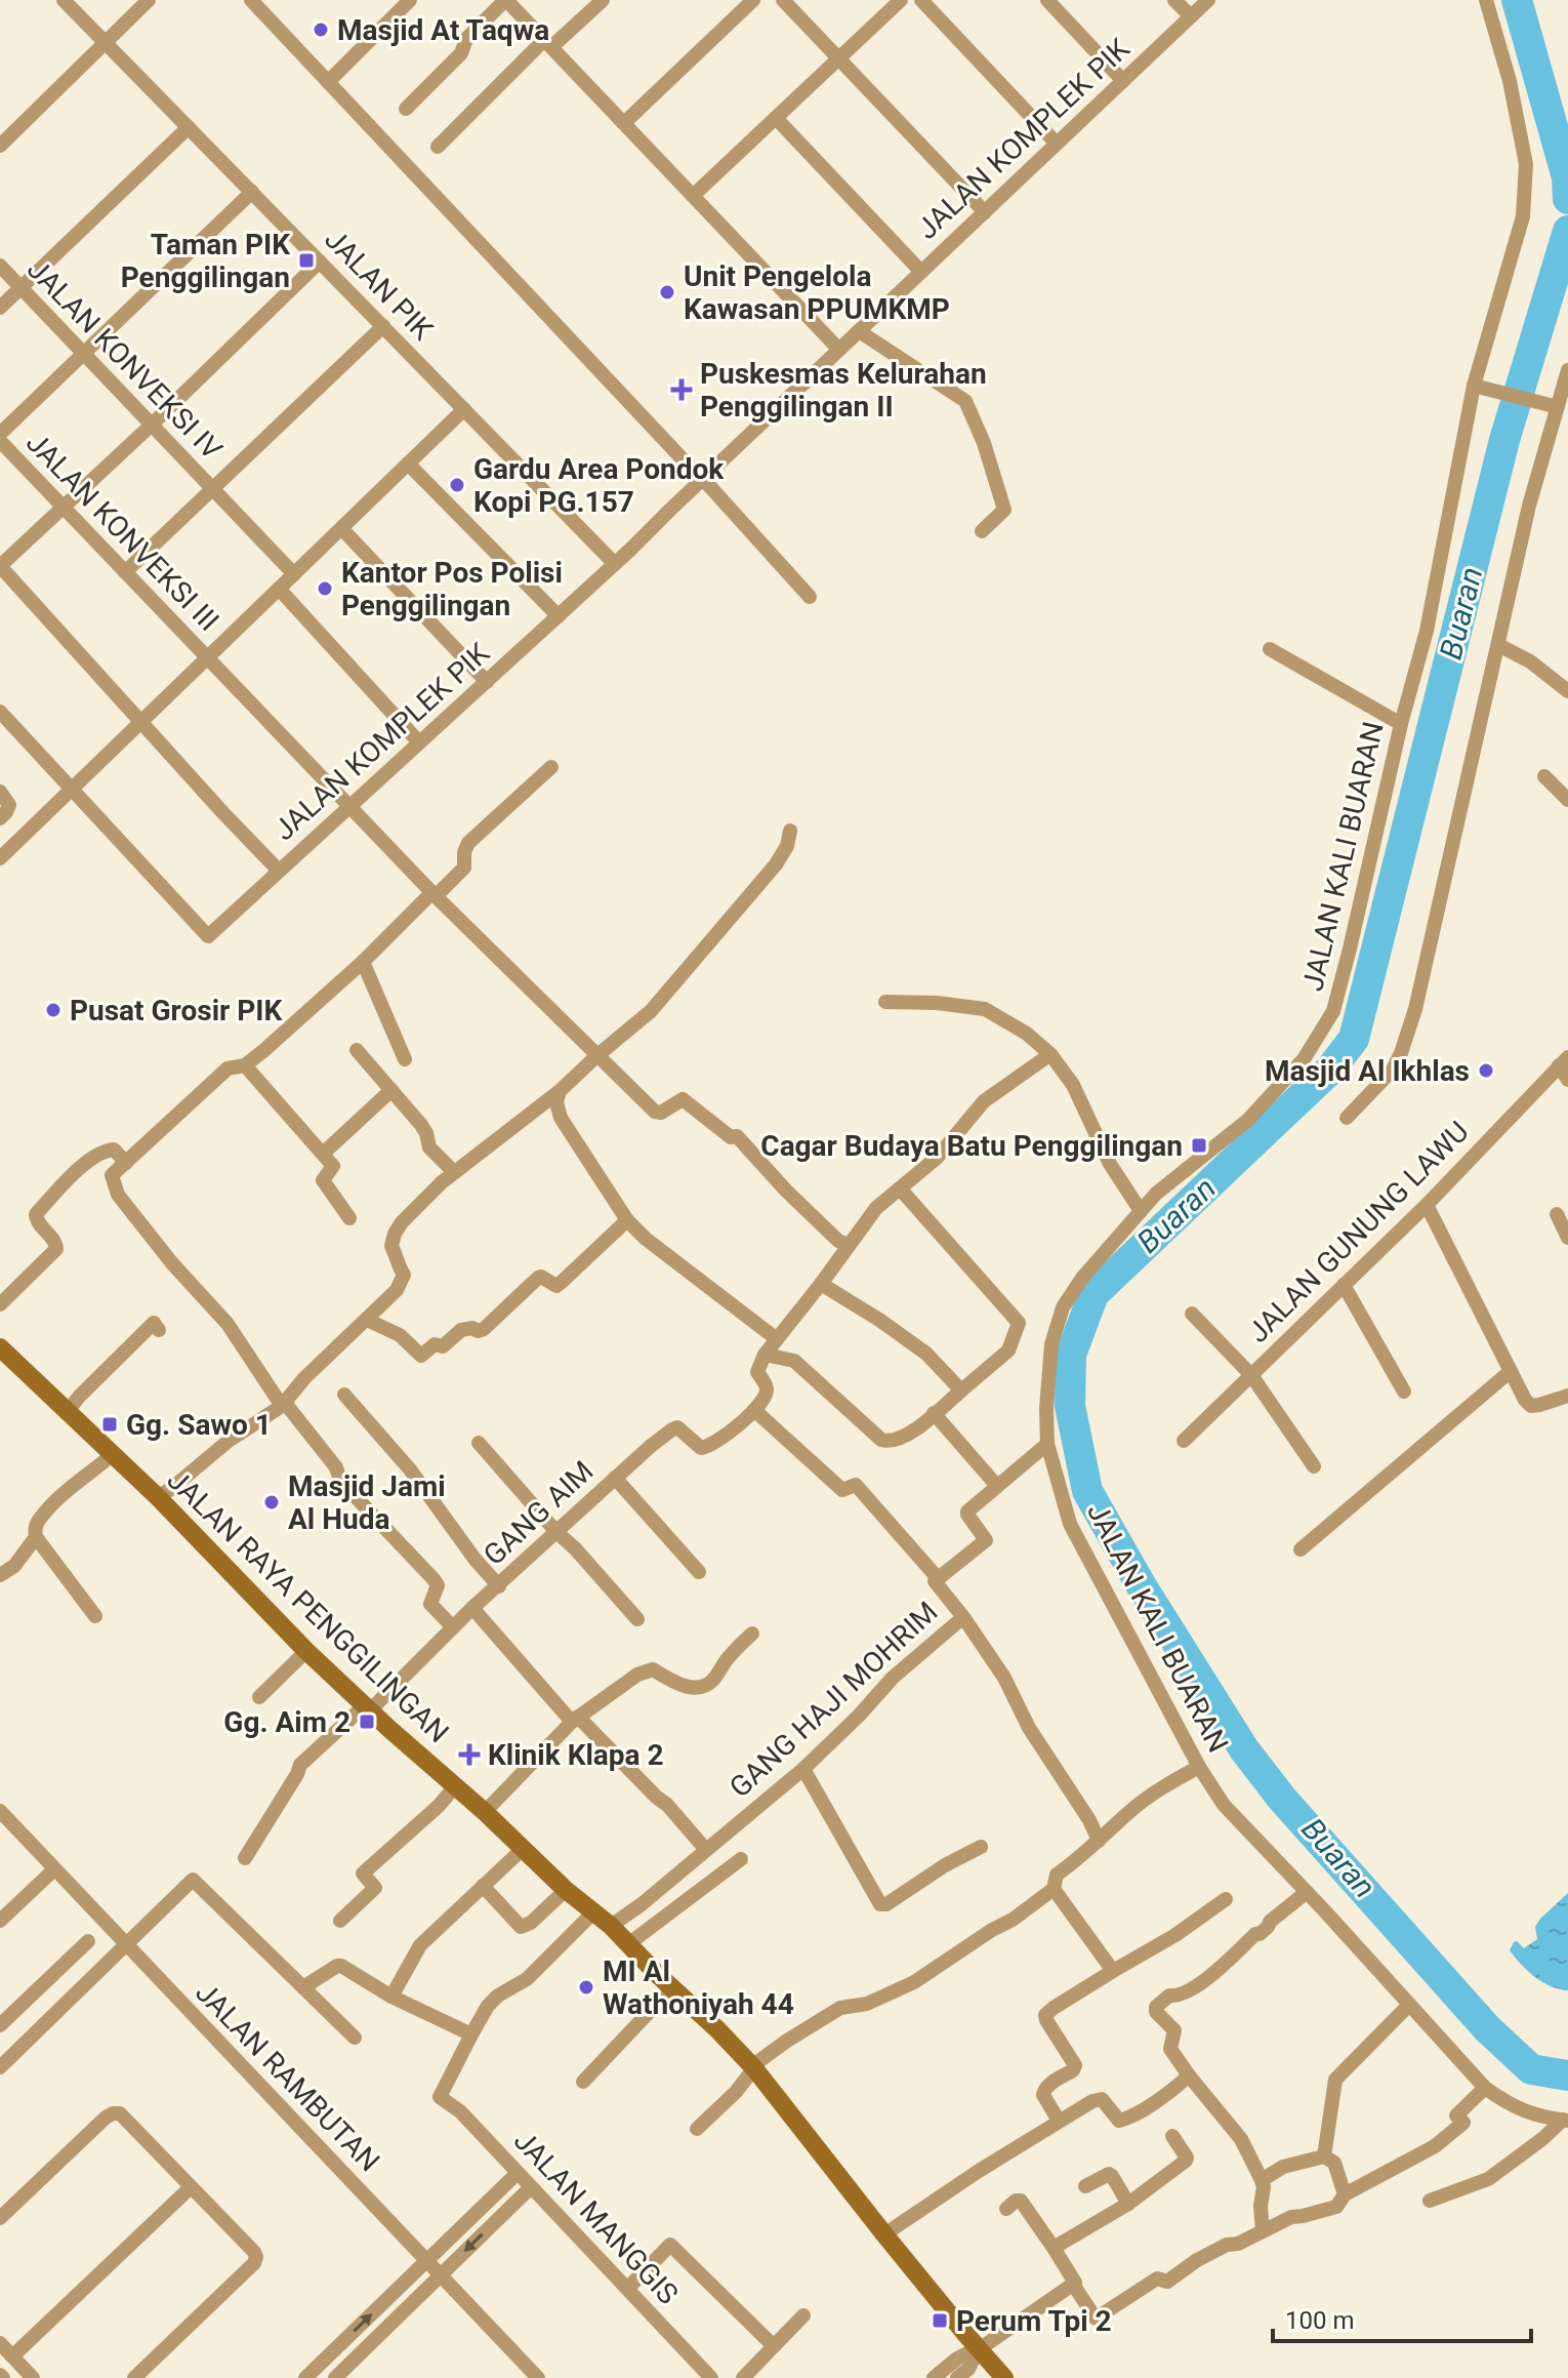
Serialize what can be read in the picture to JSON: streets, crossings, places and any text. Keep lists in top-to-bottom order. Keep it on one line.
{"streets":{"main road":["JALAN RAYA PENGGILINGAN"],"street":["JALAN KOMPLEK PIK","JALAN PIK","JALAN KONVEKSI IV","JALAN KONVEKSI III","JALAN KALI BUARAN","JALAN GUNUNG LAWU","GANG AIM","GANG HAJI MOHRIM","JALAN RAMBUTAN","JALAN MANGGIS"]},"crossings":[["JALAN KOMPLEK PIK","JALAN PIK"],["JALAN KOMPLEK PIK","JALAN KONVEKSI III"],["JALAN KONVEKSI IV","JALAN KONVEKSI III"],["GANG AIM","JALAN RAYA PENGGILINGAN"],["JALAN RAYA PENGGILINGAN","GANG HAJI MOHRIM"]],"water":["Buaran"],"places":{"other":["Masjid At Taqwa","Unit Pengelola Kawasan PPUMKMP","Gardu Area Pondok Kopi PG.157","Kantor Pos Polisi Penggilingan","Pusat Grosir PIK","Masjid Al Ikhlas","Masjid Jami Al Huda","MI Al Wathoniyah 44"],"transit":["Taman PIK Penggilingan","Cagar Budaya Batu Penggilingan","Gg. Sawo 1","Gg. Aim 2","Perum Tpi 2"],"health":["Puskesmas Kelurahan Penggilingan II","Klinik Klapa 2"]},"scale_bar":"100 m"}
